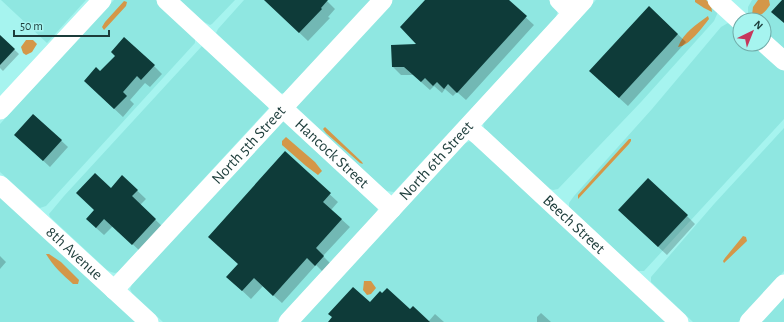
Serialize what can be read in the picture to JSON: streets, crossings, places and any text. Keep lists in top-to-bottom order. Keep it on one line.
{"streets":{"street":["North 5th Street","Hancock Street","North 6th Street","Beech Street","8th Avenue"]},"crossings":[["North 5th Street","Hancock Street"],["North 5th Street","8th Avenue"],["Hancock Street","North 6th Street"],["North 6th Street","Beech Street"]],"scale_bar":"50 m","north":"top right"}
